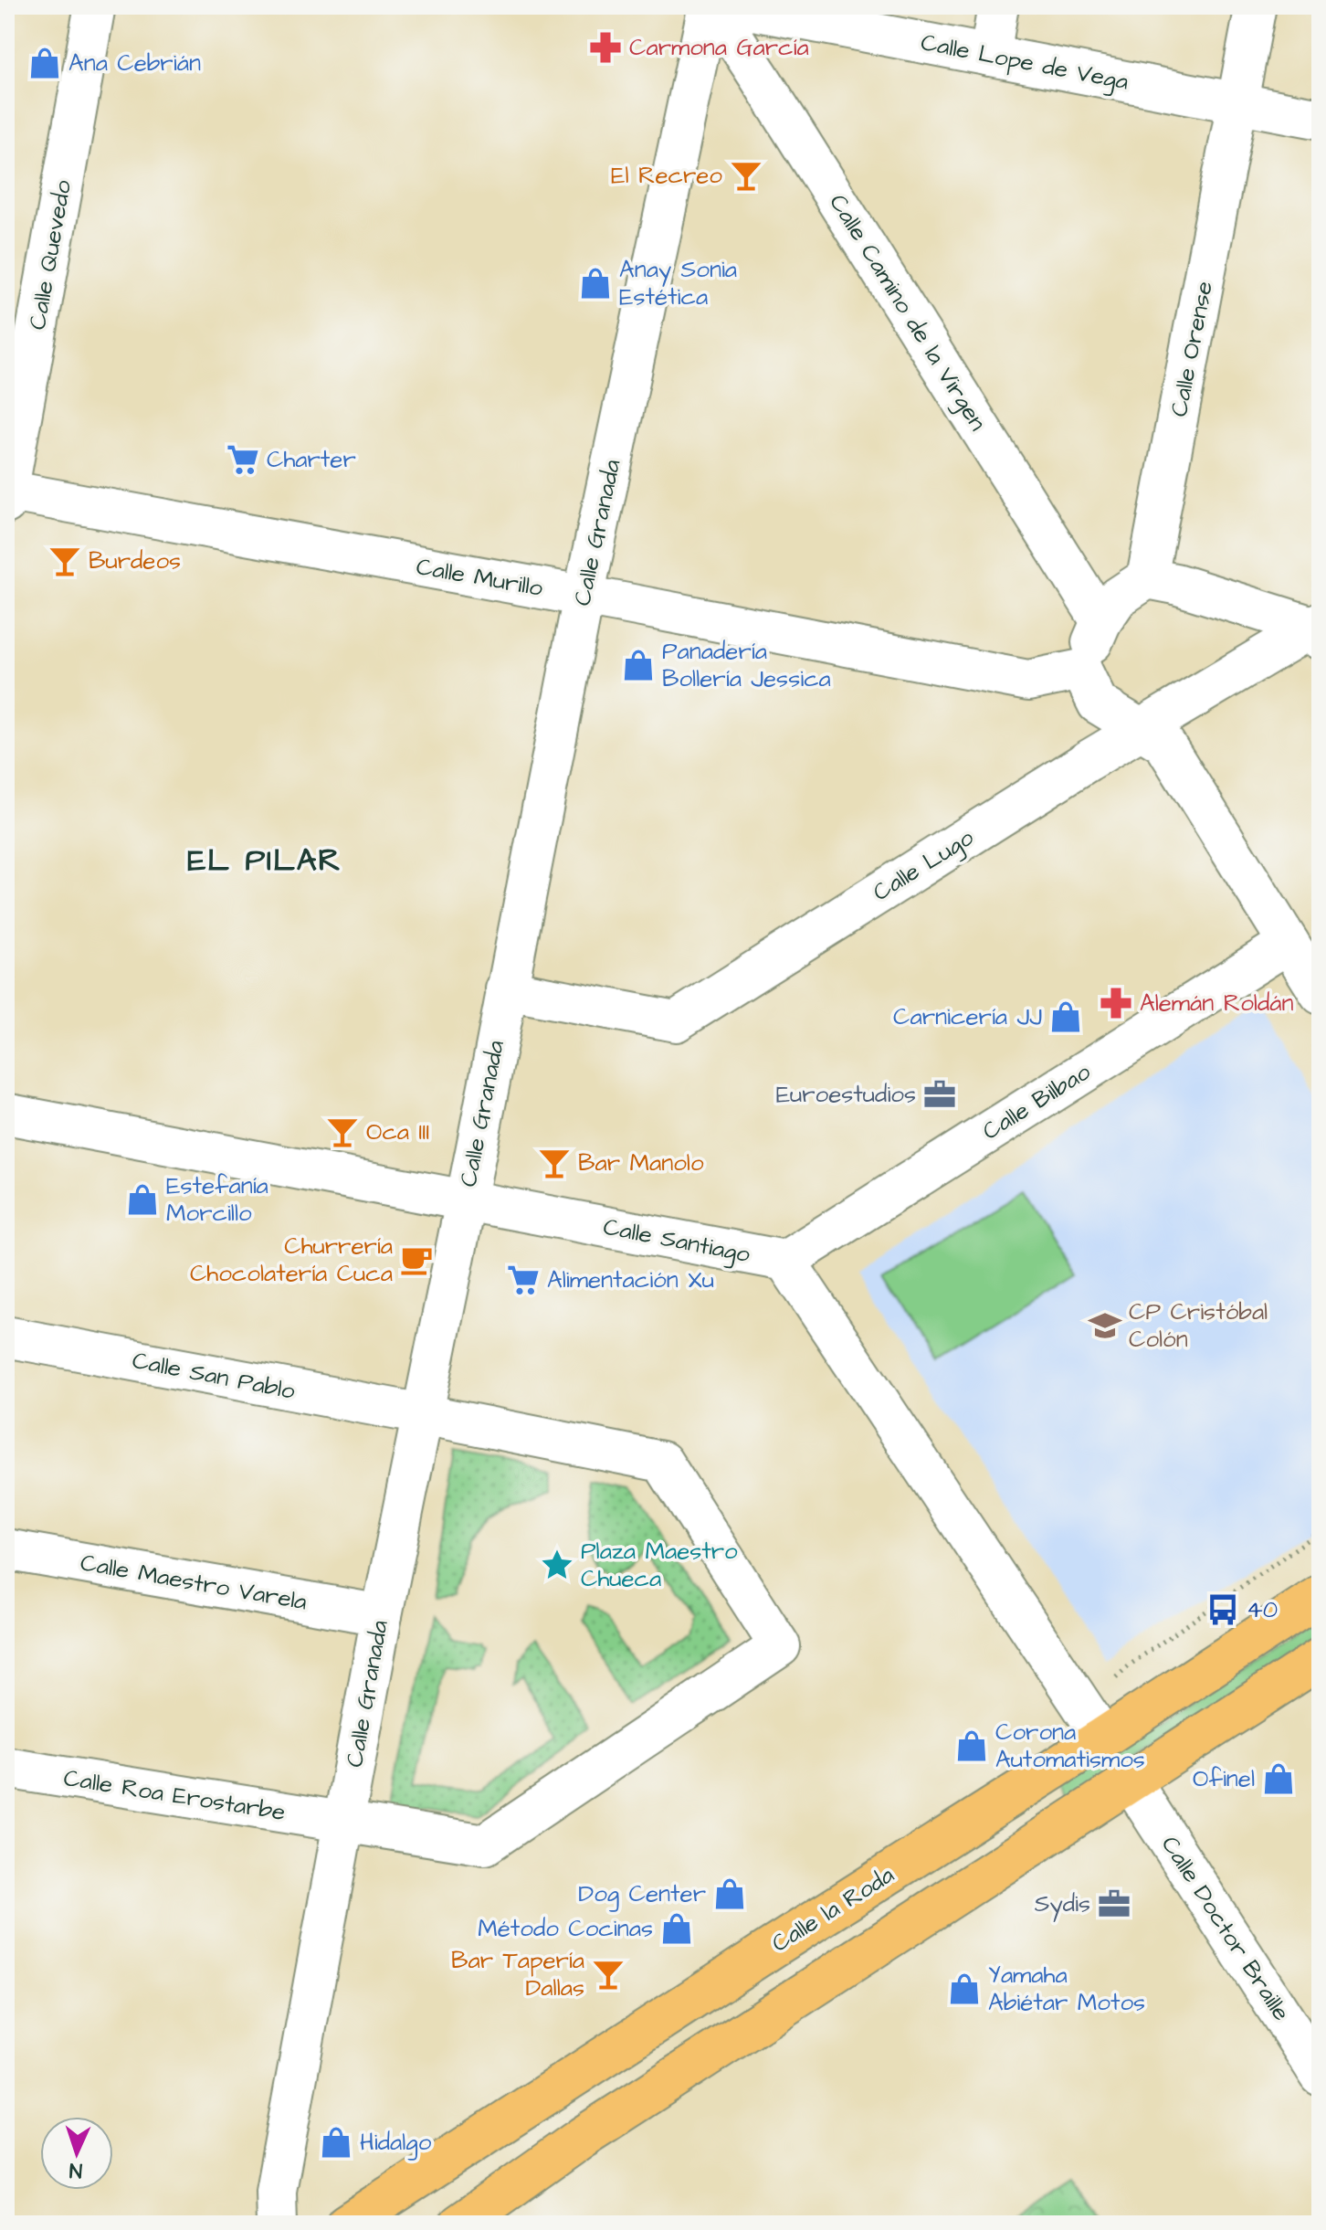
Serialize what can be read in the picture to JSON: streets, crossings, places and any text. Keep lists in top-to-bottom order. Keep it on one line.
{"streets":{"main road":["Calle la Roda"],"street":["Calle Lope de Vega","Calle Quevedo","Calle Camino de la Virgen","Calle Orense","Calle Granada","Calle Murillo","Calle Lugo","Calle Bilbao","Calle Santiago","Calle San Pablo","Calle Maestro Varela","Calle Roa Erostarbe","Calle Doctor Braille"]},"crossings":[["Calle Lope de Vega","Calle Orense"],["Calle Quevedo","Calle Murillo"],["Calle Camino de la Virgen","Calle Granada"],["Calle Granada","Calle Murillo"],["Calle Granada","Calle Lugo"],["Calle Granada","Calle Santiago"],["Calle Granada","Calle San Pablo"],["Calle Granada","Calle Maestro Varela"],["Calle Granada","Calle Roa Erostarbe"],["Calle Bilbao","Calle Santiago"]],"districts":["EL PILAR"],"places":{"pharmacy":["Carmona García","Alemán Roldán"],"shop":["Ana Cebrián","Anay Sonia Estética","Panadería Bollería Jessica","Carnicería JJ","Estefanía Morcillo","Corona Automatismos","Ofinel","Dog Center","Método Cocinas","Yamaha Abiétar Motos","Hidalgo"],"bar":["El Recreo","Burdeos","Oca III","Bar Manolo","Bar Tapería Dallas"],"supermarket":["Charter","Alimentación Xu"],"office":["Euroestudios","Sydis"],"cafe":["Churrería Chocolatería Cuca"],"school or university":["CP Cristóbal Colón"],"place":["Plaza Maestro Chueca"],"bus stop":["40"]},"north":"bottom"}
